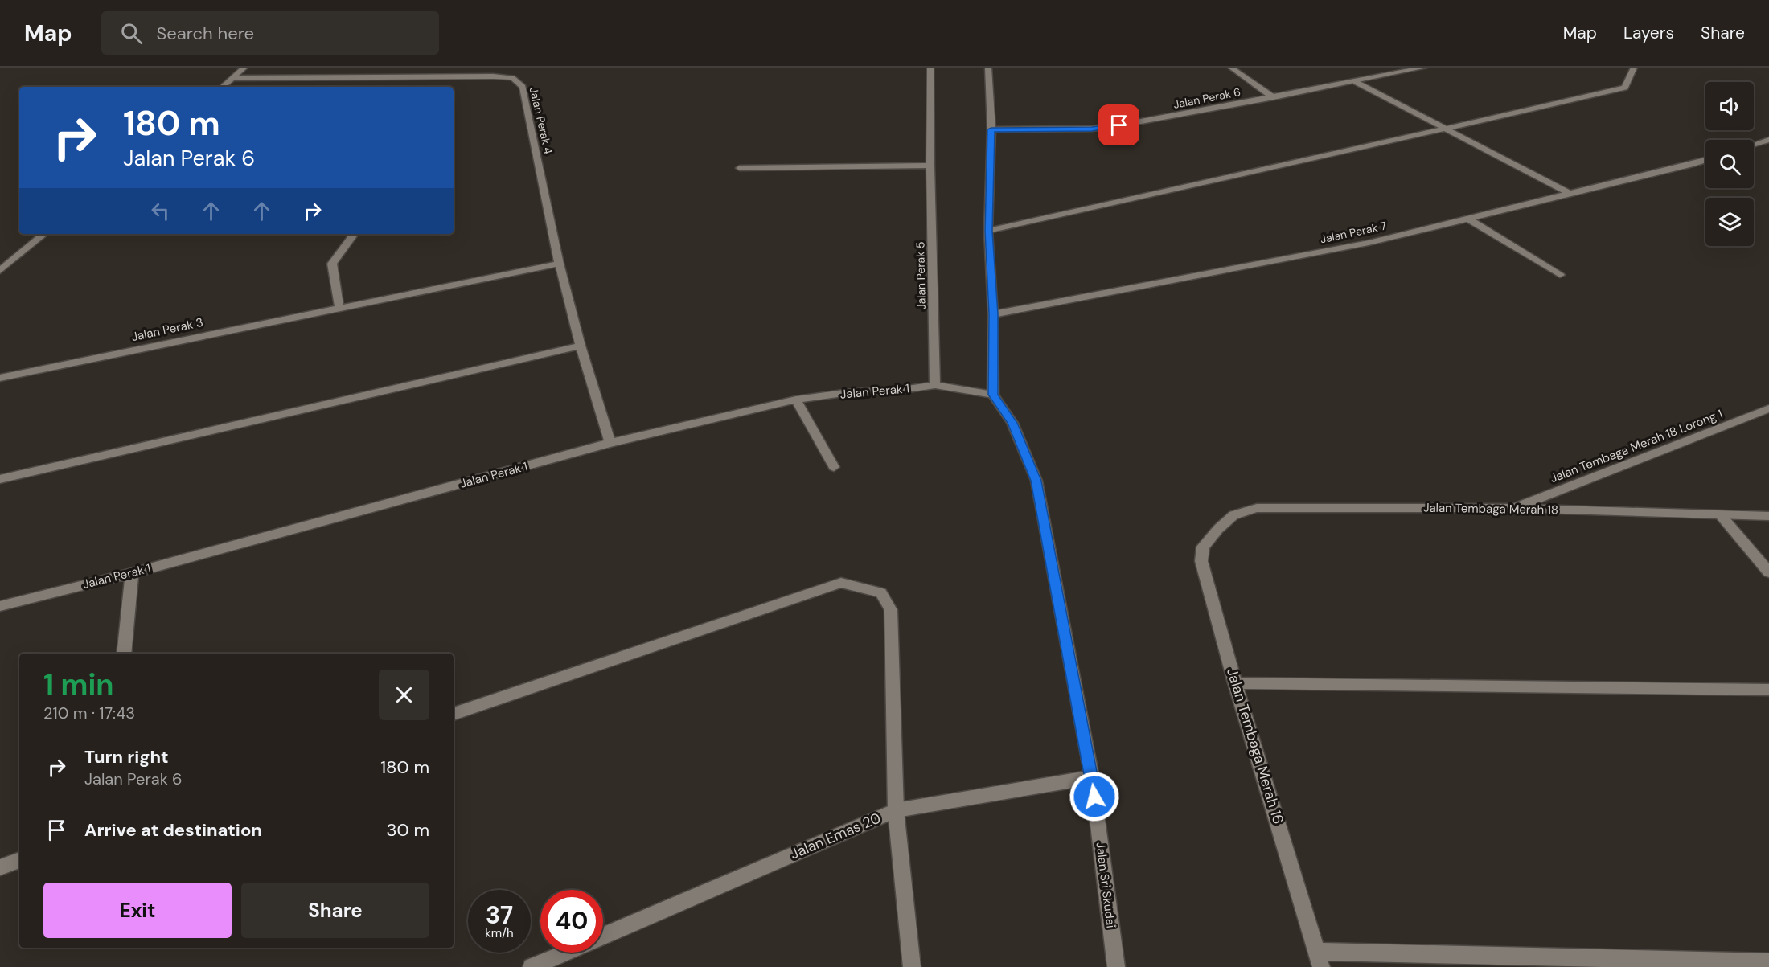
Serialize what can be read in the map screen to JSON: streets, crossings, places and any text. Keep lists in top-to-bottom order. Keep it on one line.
{"streets":{"street":["Jalan Perak 6","Jalan Perak 4","Jalan Perak 7","Jalan Perak 5","Jalan Perak 3","Jalan Perak 1","Jalan Tembaga Merah 18 Lorong 1","Jalan Tembaga Merah 18","Jalan Tembaga Merah 16","Jalan Emas 20","Jalan Sri Skudai"]},"crossings":[["Jalan Perak 4","Jalan Perak 3"],["Jalan Perak 4","Jalan Perak 1"],["Jalan Perak 5","Jalan Perak 1"],["Jalan Perak 1","Jalan Sri Skudai"],["Jalan Tembaga Merah 18 Lorong 1","Jalan Tembaga Merah 18"],["Jalan Tembaga Merah 18","Jalan Tembaga Merah 16"],["Jalan Emas 20","Jalan Sri Skudai"]],"page":{"header":"Map","search":"Search here","nav":["Map","Layers","Share"],"turn":["180 m","Jalan Perak 6"],"heading":["1 min","210 m · 17:43"],"list":[{"name":"Turn right","note":"Jalan Perak 6","value":"180 m"},{"name":"Arrive at destination","value":"30 m"}],"buttons":["Exit","Share"],"speed":"37 km/h","limit":"40"}}
